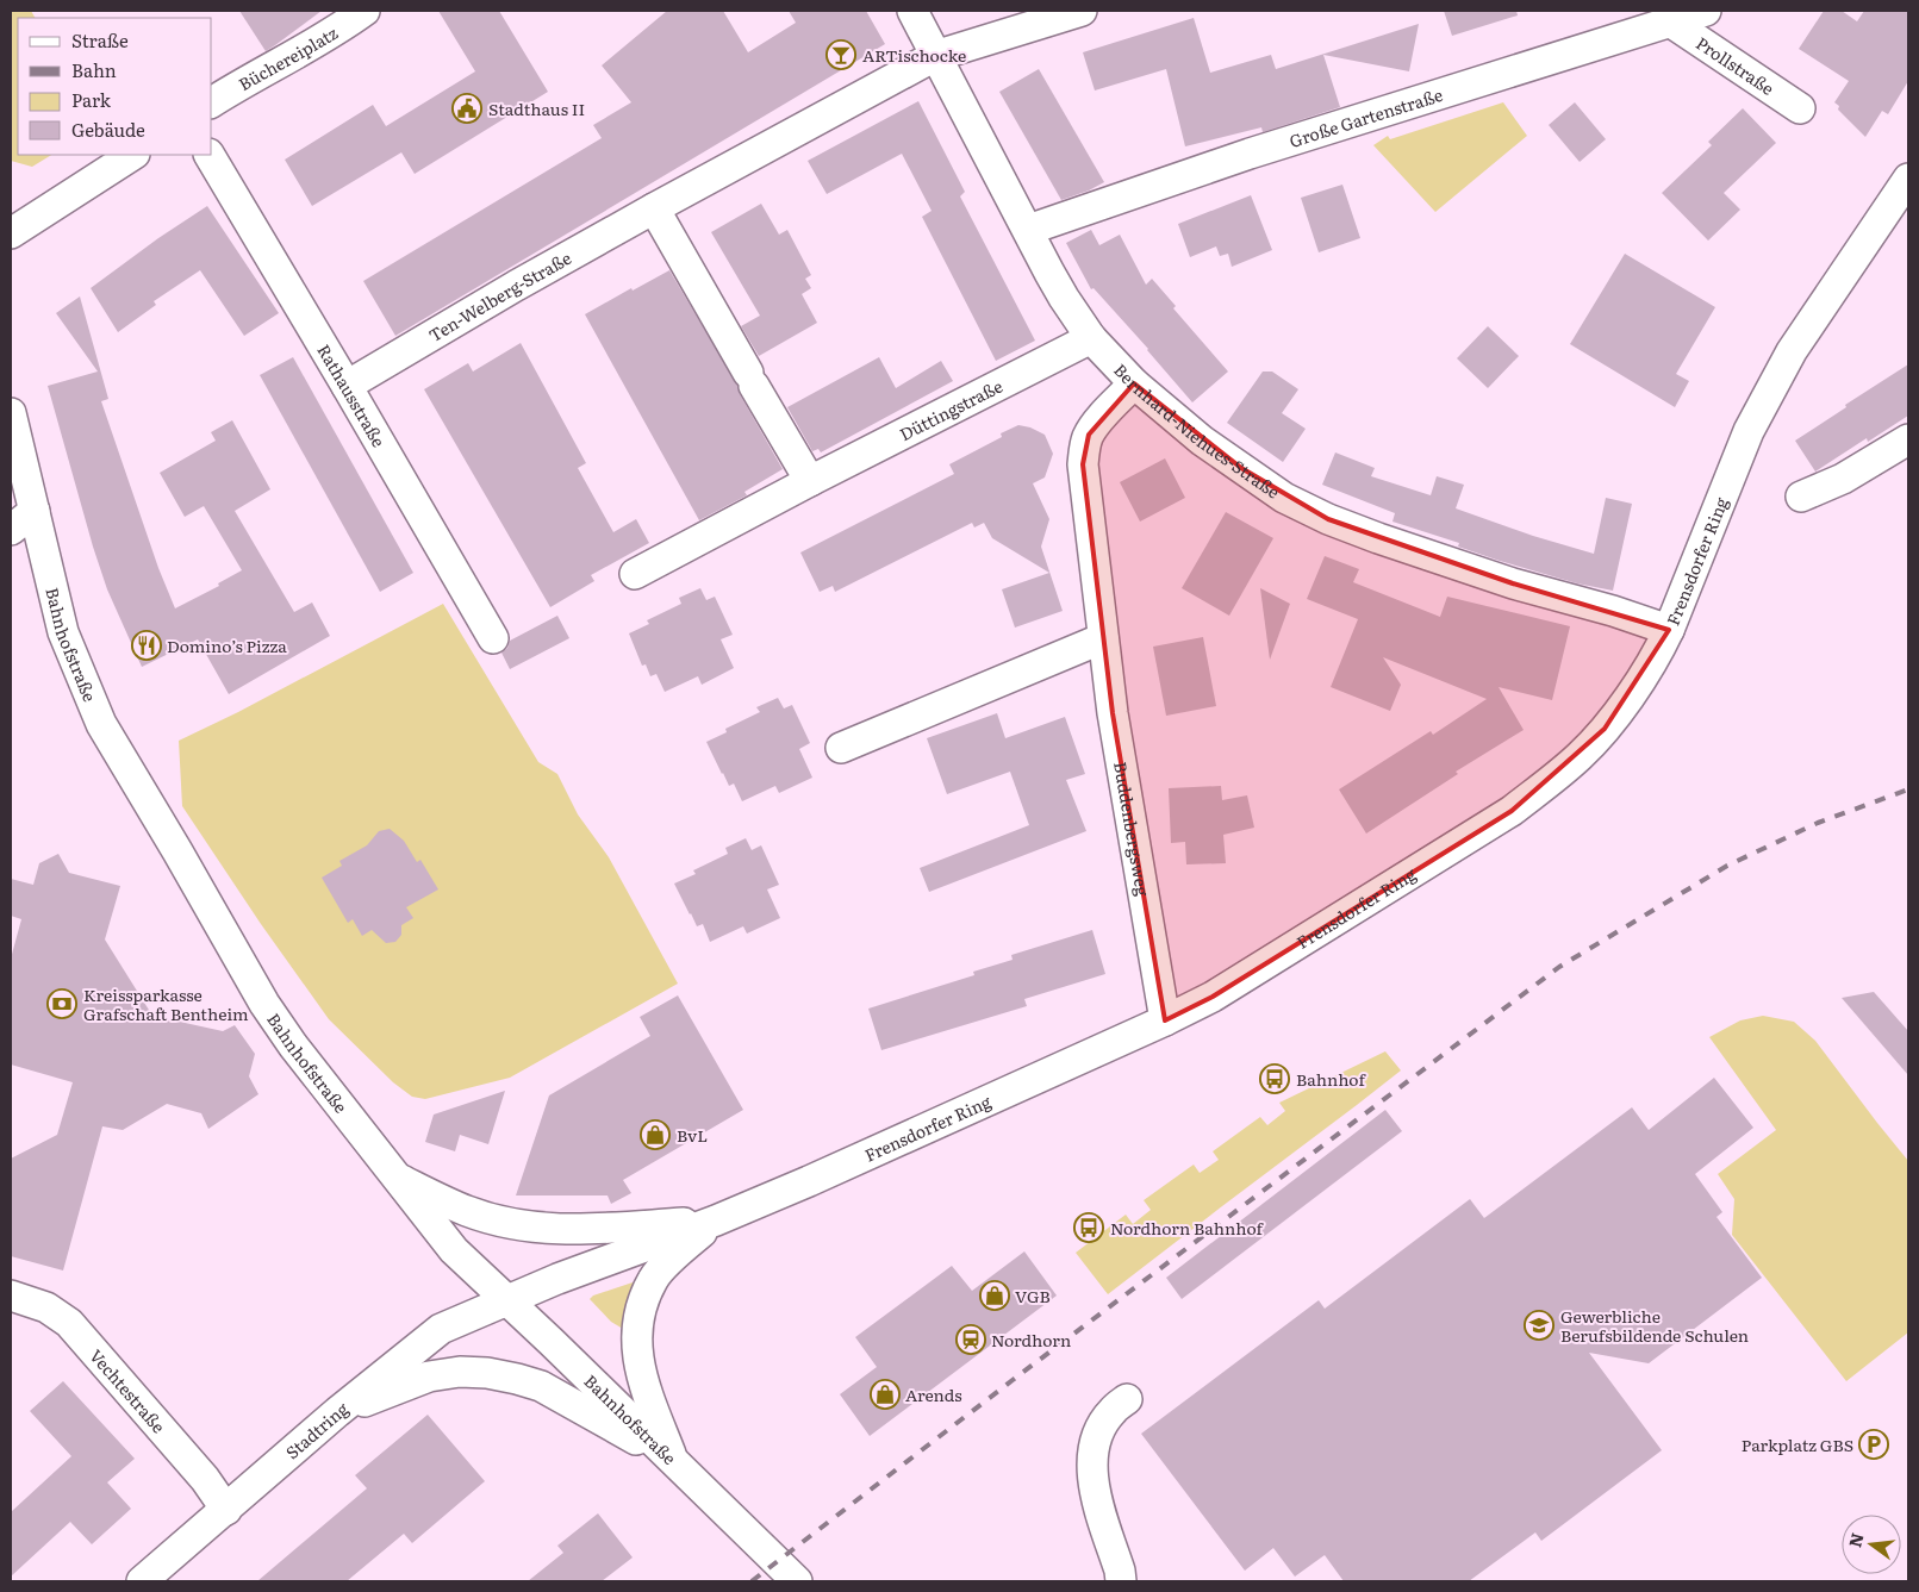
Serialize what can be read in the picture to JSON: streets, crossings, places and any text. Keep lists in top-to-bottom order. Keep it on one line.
{"streets":{"street":["Büchereiplatz","Prollstraße","Große Gartenstraße","Ten-Welberg-Straße","Rathausstraße","Düttingstraße","Bernhard-Niehues-Straße","Frensdorfer Ring","Bahnhofstraße","Buddenbergsweg","Vechtestraße","Stadtring"]},"crossings":[["Prollstraße","Große Gartenstraße"],["Große Gartenstraße","Bernhard-Niehues-Straße"],["Ten-Welberg-Straße","Rathausstraße"],["Ten-Welberg-Straße","Bernhard-Niehues-Straße"],["Düttingstraße","Bernhard-Niehues-Straße"],["Bernhard-Niehues-Straße","Frensdorfer Ring"],["Bernhard-Niehues-Straße","Buddenbergsweg"],["Frensdorfer Ring","Bahnhofstraße"],["Frensdorfer Ring","Buddenbergsweg"],["Frensdorfer Ring","Stadtring"],["Bahnhofstraße","Stadtring"],["Vechtestraße","Stadtring"]],"places":{"bar":["ARTischocke"],"public building":["Stadthaus II"],"restaurant":["Domino’s Pizza"],"bank":["Kreissparkasse Grafschaft Bentheim"],"bus stop":["Bahnhof","Nordhorn Bahnhof"],"shop":["BvL","VGB","Arends"],"school or university":["Gewerbliche Berufsbildende Schulen"],"station":["Nordhorn"],"parking":["Parkplatz GBS"]},"legend":["Straße","Bahn","Park","Gebäude"],"north":"left"}
